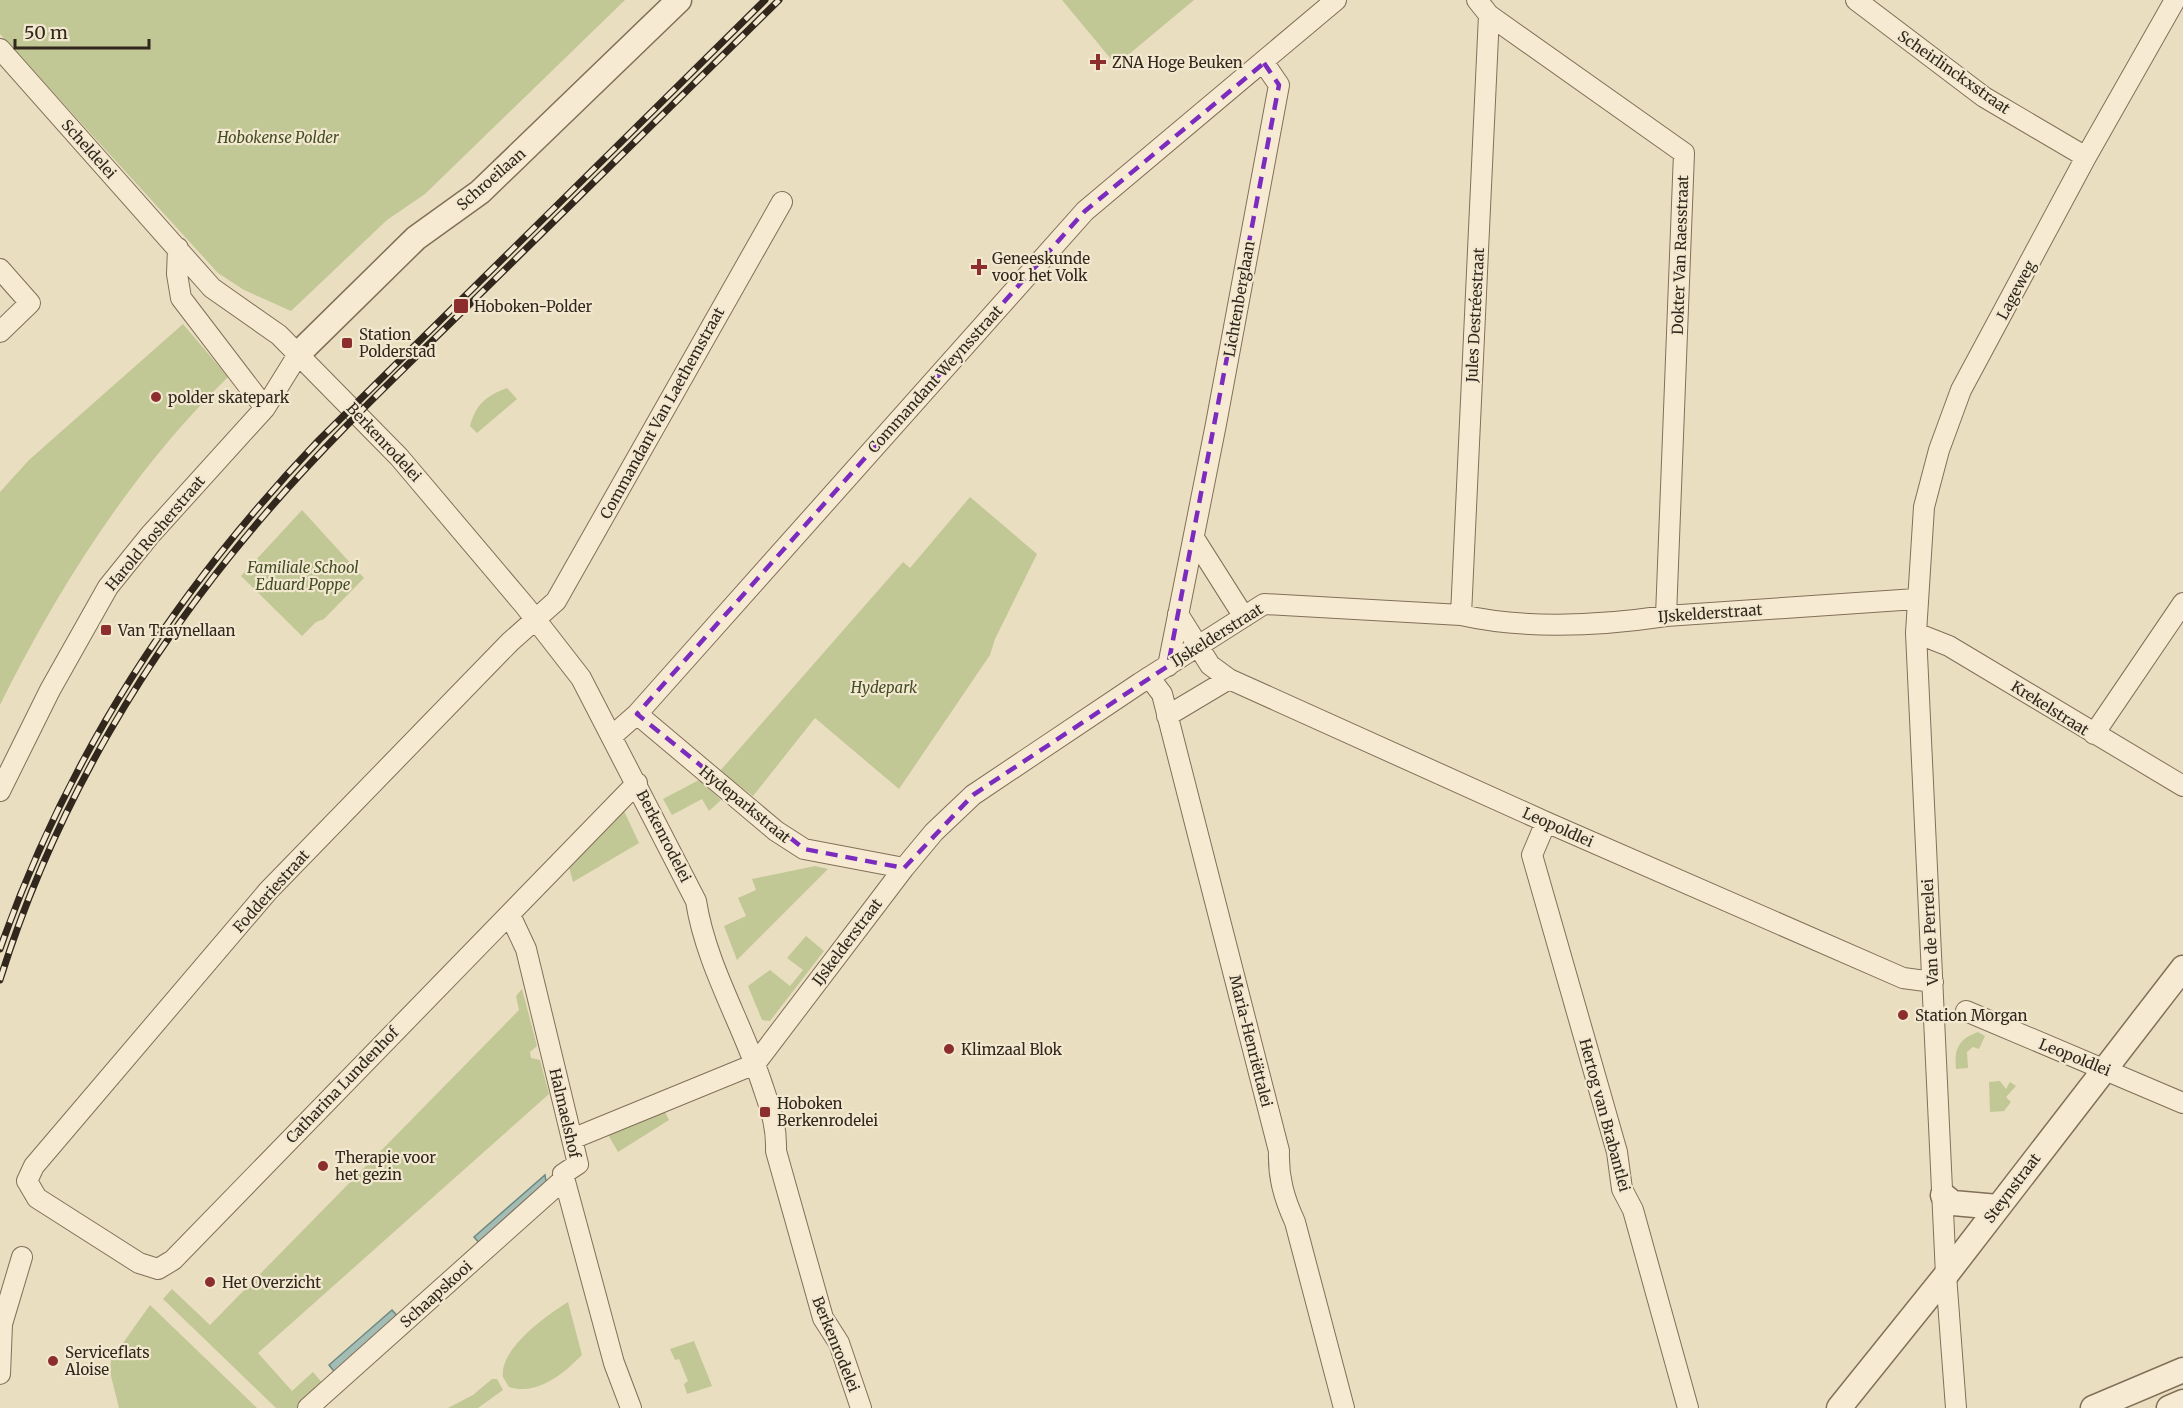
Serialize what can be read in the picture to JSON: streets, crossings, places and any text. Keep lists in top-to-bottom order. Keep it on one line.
{"streets":{"street":["Scheirlinckxstraat","Scheldelei","Schroeilaan","Dokter Van Raesstraat","Lageweg","Lichtenberglaan","Jules Destréestraat","Commandant Weynsstraat","Commandant Van Laethemstraat","Berkenrodelei","Harold Rosherstraat","IJskelderstraat","Krekelstraat","Hydeparkstraat","Leopoldlei","Fodderiestraat","Van de Perrelei","Maria-Henriëttalei","Catharina Lundenhof","Halmaelshof","Hertog van Brabantlei","Steynstraat","Schaapskooi"]},"crossings":[["Scheirlinckxstraat","Lageweg"],["Scheldelei","Schroeilaan"],["Scheldelei","Berkenrodelei"],["Scheldelei","Harold Rosherstraat"],["Schroeilaan","Berkenrodelei"],["Schroeilaan","Harold Rosherstraat"],["Dokter Van Raesstraat","Jules Destréestraat"],["Dokter Van Raesstraat","IJskelderstraat"],["Lageweg","IJskelderstraat"],["Lageweg","Van de Perrelei"],["Lichtenberglaan","Commandant Weynsstraat"],["Lichtenberglaan","IJskelderstraat"],["Jules Destréestraat","IJskelderstraat"],["Commandant Weynsstraat","Berkenrodelei"],["Commandant Weynsstraat","Hydeparkstraat"],["Commandant Van Laethemstraat","Berkenrodelei"],["Commandant Van Laethemstraat","Fodderiestraat"],["Berkenrodelei","Harold Rosherstraat"],["Berkenrodelei","IJskelderstraat"],["Berkenrodelei","Fodderiestraat"],["Berkenrodelei","Catharina Lundenhof"],["IJskelderstraat","Hydeparkstraat"],["IJskelderstraat","Leopoldlei"],["IJskelderstraat","Van de Perrelei"],["IJskelderstraat","Maria-Henriëttalei"],["Krekelstraat","Van de Perrelei"],["Leopoldlei","Van de Perrelei"],["Leopoldlei","Hertog van Brabantlei"],["Leopoldlei","Steynstraat"],["Fodderiestraat","Catharina Lundenhof"],["Van de Perrelei","Steynstraat"],["Catharina Lundenhof","Halmaelshof"],["Halmaelshof","Schaapskooi"]],"parks":["Hobokense Polder","Familiale School Eduard Poppe","Hydepark"],"places":{"health":["ZNA Hoge Beuken","Geneeskunde voor het Volk"],"transit":["Hoboken-Polder","Station Polderstad","Van Traynellaan","Hoboken Berkenrodelei"],"other":["polder skatepark","Station Morgan","Klimzaal Blok","Therapie voor het gezin","Het Overzicht","Serviceflats Aloise"]},"scale_bar":"50 m"}
